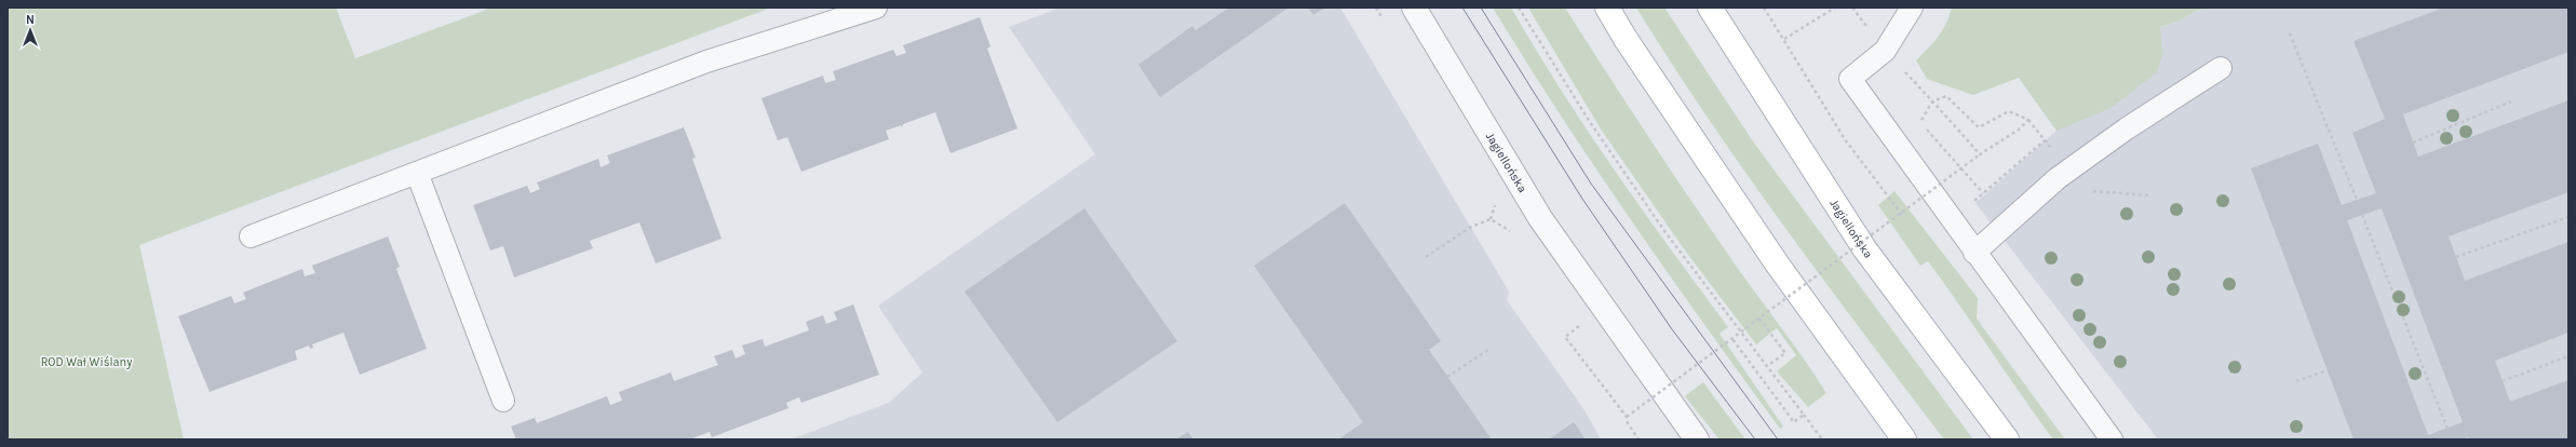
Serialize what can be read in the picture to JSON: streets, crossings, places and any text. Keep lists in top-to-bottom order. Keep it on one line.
{"streets":{"main road":["Jagiellońska"]},"parks":["ROD Wał Wiślany"],"north":"top"}
